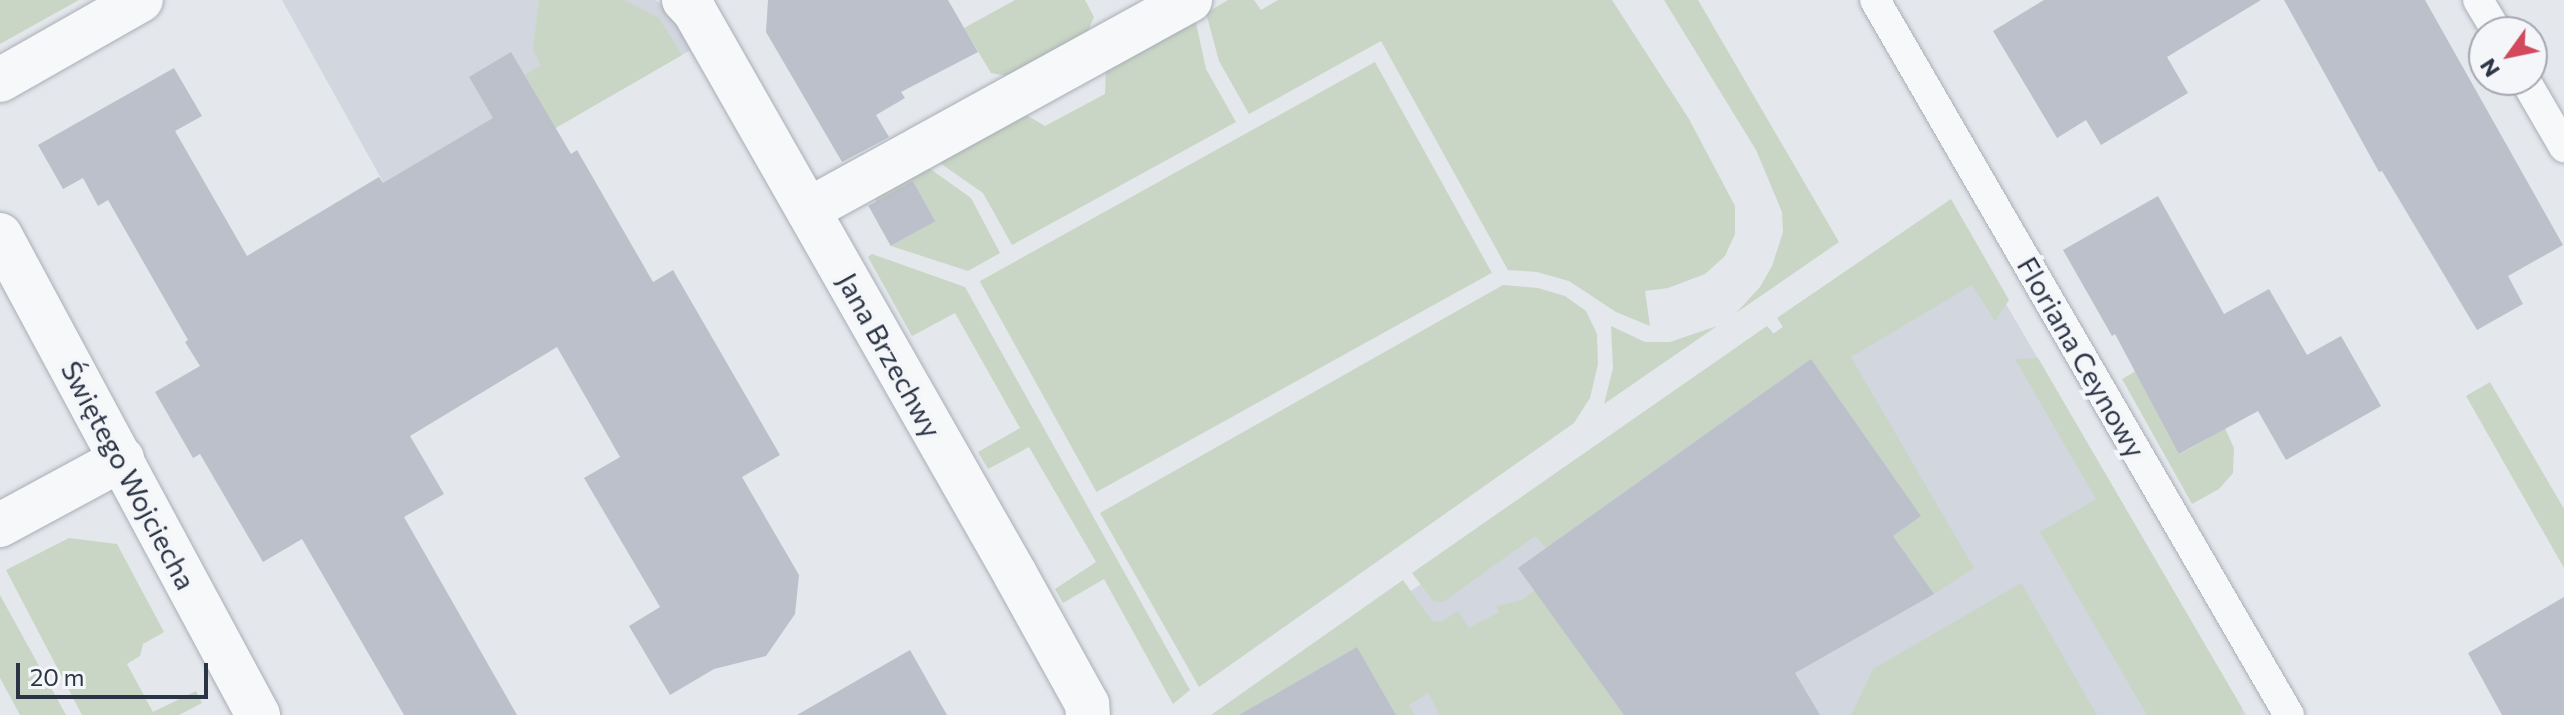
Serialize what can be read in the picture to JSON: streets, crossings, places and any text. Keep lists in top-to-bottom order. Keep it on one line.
{"streets":{"street":["Jana Brzechwy","Świętego Wojciecha"],"lane":["Floriana Ceynowy"]},"scale_bar":"20 m","north":"bottom left"}
